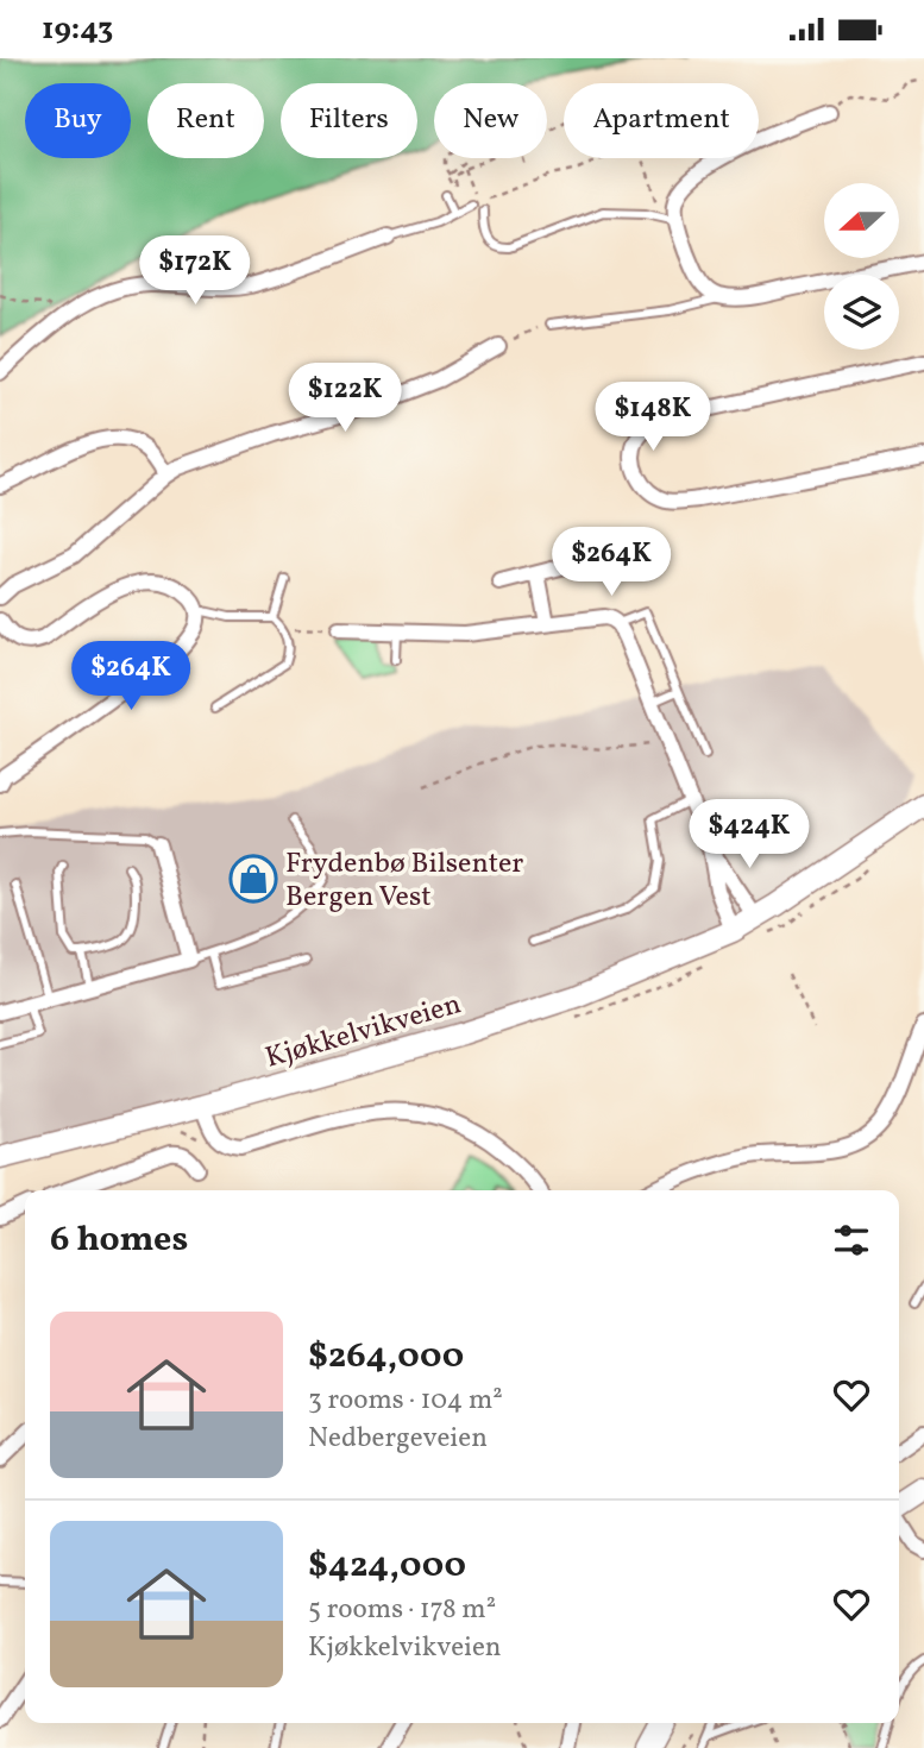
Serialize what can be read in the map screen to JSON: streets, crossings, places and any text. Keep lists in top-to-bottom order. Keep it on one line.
{"streets":{"main road":["Kjøkkelvikveien"]},"places":{"shop":["Frydenbø Bilsenter Bergen Vest"]},"north":"left","page":{"status":"19:43","chip":["Buy","Rent","Filters","New","Apartment"],"price":["$172K","$122K","$148K","$264K","$264K","$424K"],"heading":"6 homes","list":[{"name":"$264,000","note":"3 rooms · 104 m² · Nedbergeveien"},{"name":"$424,000","note":"5 rooms · 178 m² · Kjøkkelvikveien"}]}}
